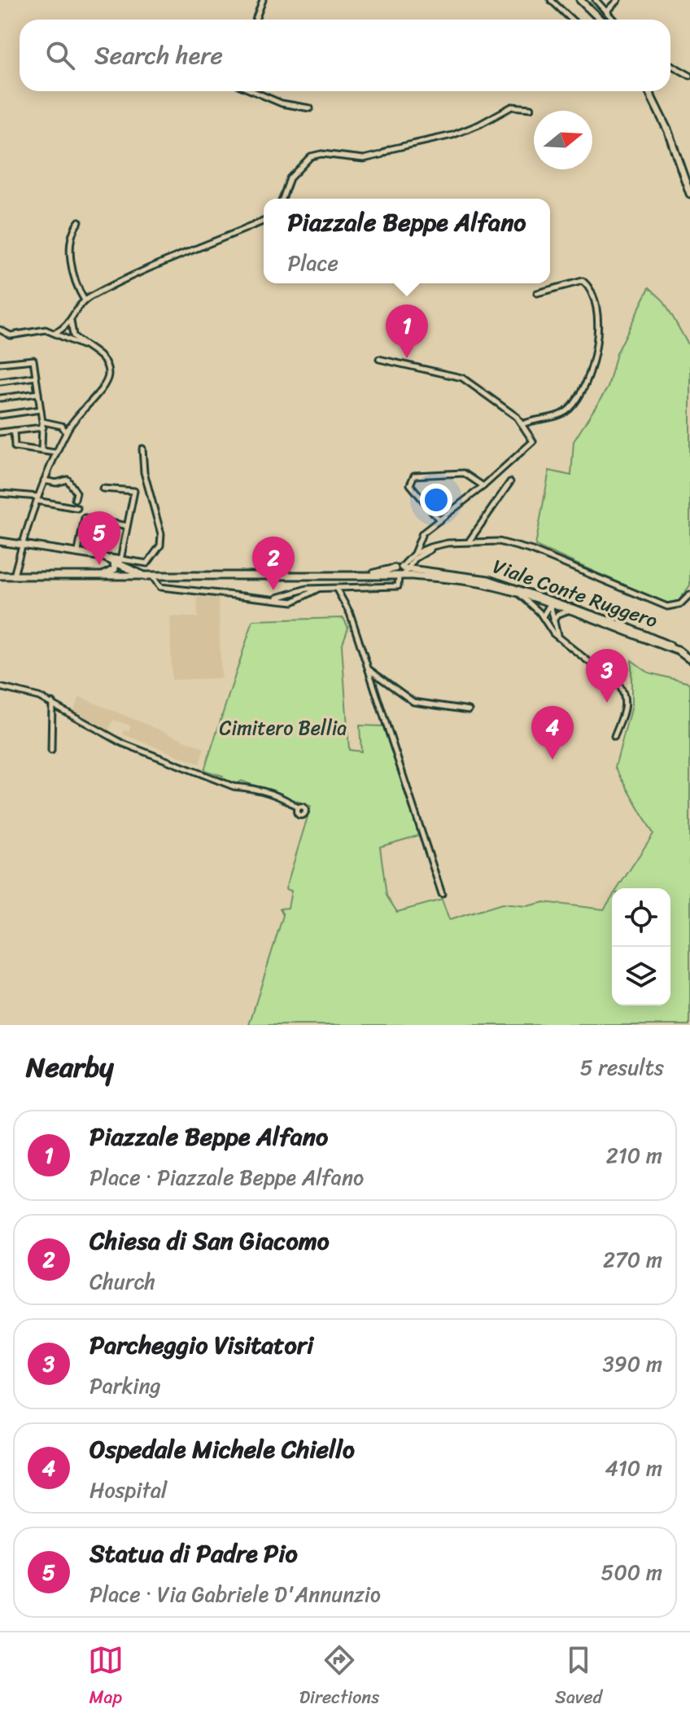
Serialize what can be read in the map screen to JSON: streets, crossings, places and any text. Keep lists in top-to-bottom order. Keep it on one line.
{"streets":{"main road":["Viale Conte Ruggero"]},"parks":["Cimitero Bellia"],"north":"right","page":{"search":"Search here","popup":["Piazzale Beppe Alfano","Place"],"pins":["1","5","2","3","4"],"heading":["Nearby","5 results"],"list":[{"mark":"1","name":"Piazzale Beppe Alfano","note":"Place · Piazzale Beppe Alfano","value":"210 m"},{"mark":"2","name":"Chiesa di San Giacomo","note":"Church","value":"270 m"},{"mark":"3","name":"Parcheggio Visitatori","note":"Parking","value":"390 m"},{"mark":"4","name":"Ospedale Michele Chiello","note":"Hospital","value":"410 m"},{"mark":"5","name":"Statua di Padre Pio","note":"Place · Via Gabriele D'Annunzio","value":"500 m"}],"nav":["Map","Directions","Saved"]}}
